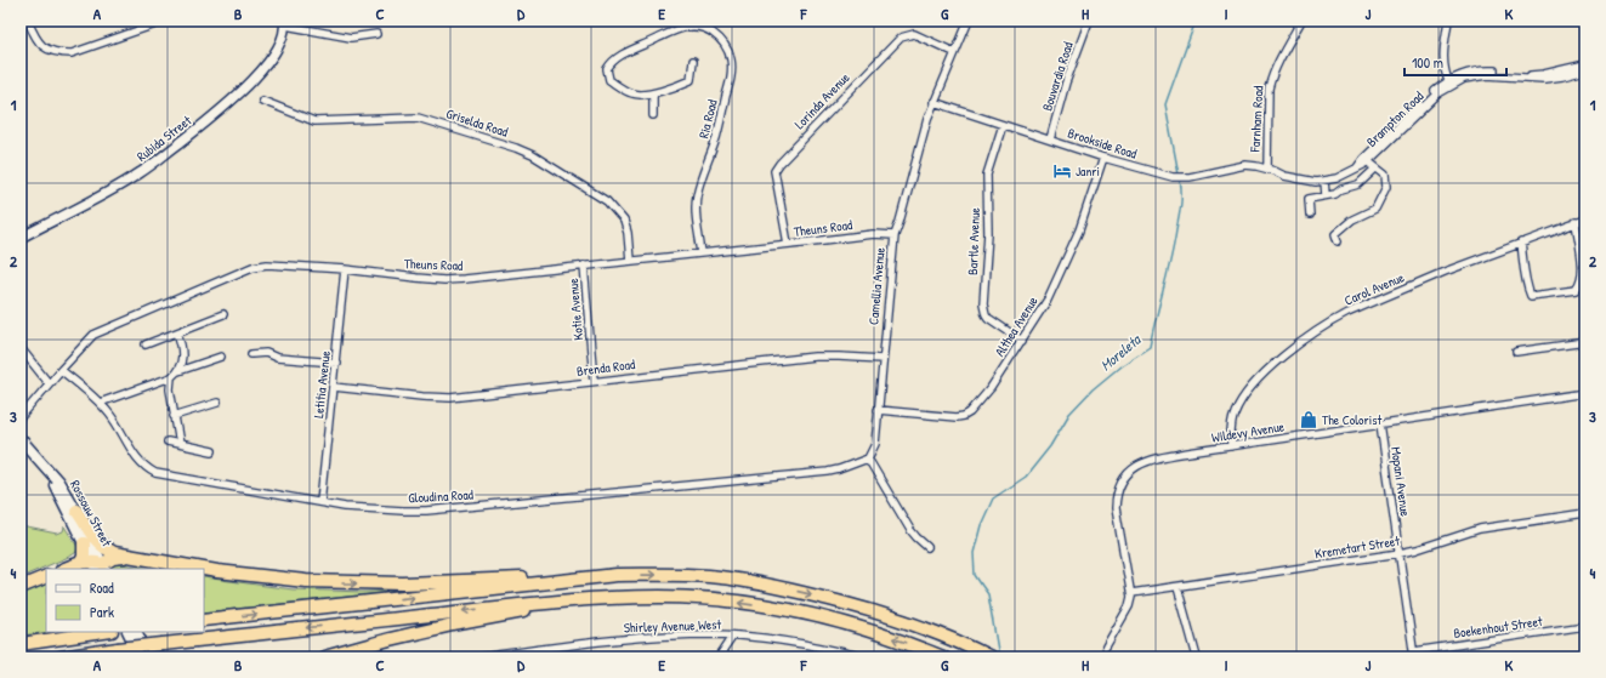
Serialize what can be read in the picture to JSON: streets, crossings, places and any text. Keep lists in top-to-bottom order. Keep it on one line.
{"streets":{"main road":["Rossouw Street"],"street":["Bouvardia Road","Lorinda Avenue","Ria Road","Farnham Road","Brampton Road","Griselda Road","Rubida Street","Brookside Road","Theuns Road","Bartle Avenue","Camellia Avenue","Carol Avenue","Kotie Avenue","Althea Avenue","Brenda Road","Letitia Avenue","Wildevy Avenue","Mopani Avenue","Gloudina Road","Kremetart Street","Shirley Avenue West","Boekenhout Street"]},"crossings":[["Bouvardia Road","Brookside Road"],["Lorinda Avenue","Theuns Road"],["Lorinda Avenue","Camellia Avenue"],["Ria Road","Theuns Road"],["Farnham Road","Brampton Road"],["Farnham Road","Brookside Road"],["Brampton Road","Brookside Road"],["Griselda Road","Theuns Road"],["Brookside Road","Bartle Avenue"],["Brookside Road","Camellia Avenue"],["Brookside Road","Althea Avenue"],["Theuns Road","Camellia Avenue"],["Theuns Road","Kotie Avenue"],["Theuns Road","Letitia Avenue"],["Theuns Road","Gloudina Road"],["Bartle Avenue","Althea Avenue"],["Camellia Avenue","Althea Avenue"],["Camellia Avenue","Brenda Road"],["Camellia Avenue","Gloudina Road"],["Carol Avenue","Wildevy Avenue"],["Kotie Avenue","Brenda Road"],["Brenda Road","Letitia Avenue"],["Letitia Avenue","Gloudina Road"],["Wildevy Avenue","Mopani Avenue"],["Wildevy Avenue","Kremetart Street"],["Mopani Avenue","Kremetart Street"],["Mopani Avenue","Boekenhout Street"]],"water":["Moreleta"],"places":{"hotel":["Janri"],"shop":["The Colorist"]},"legend":["Road","Park"],"scale_bar":"100 m","grid":{"columns":["A","B","C","D","E","F","G","H","I","J","K"],"rows":["1","2","3","4"]}}
